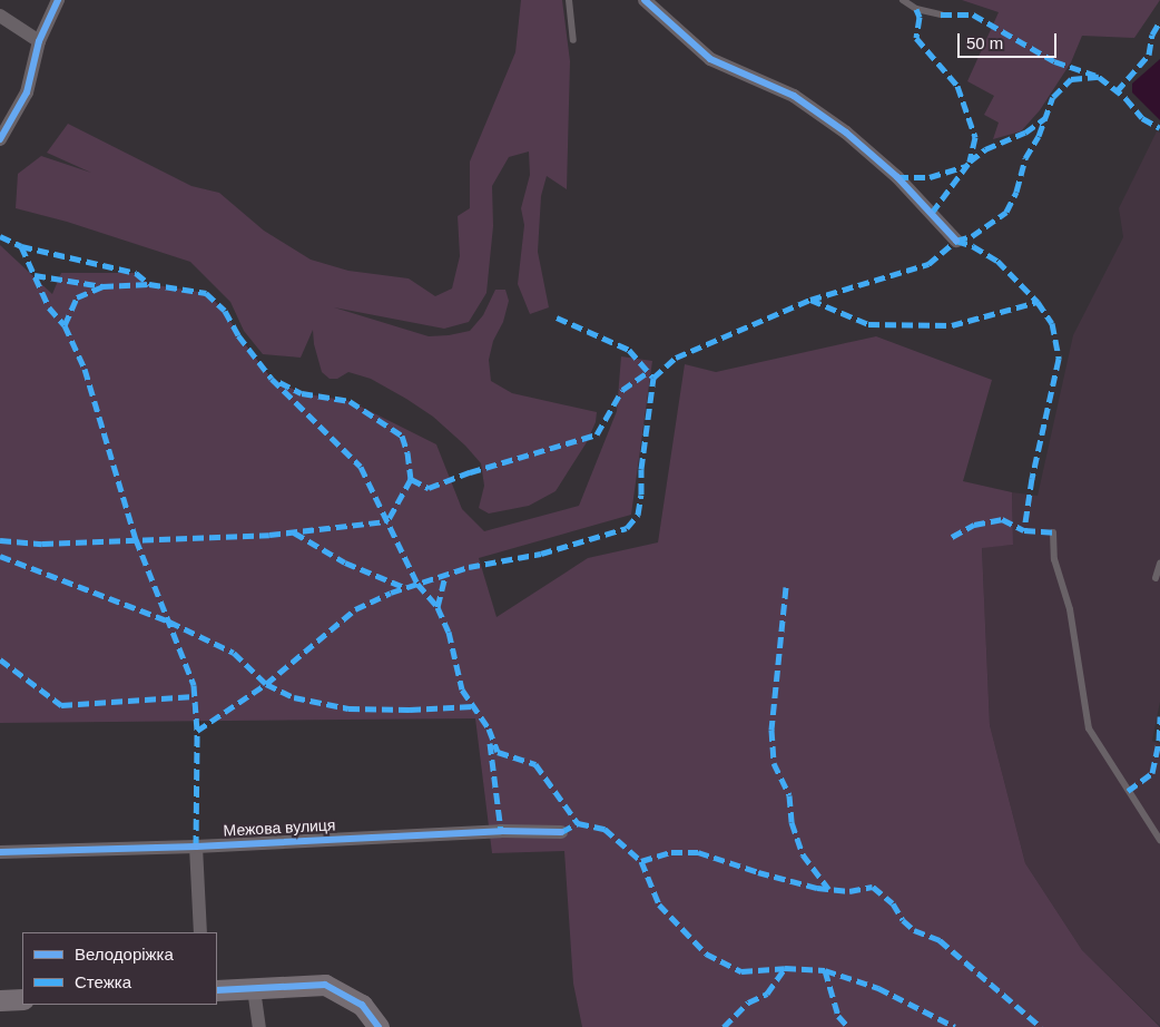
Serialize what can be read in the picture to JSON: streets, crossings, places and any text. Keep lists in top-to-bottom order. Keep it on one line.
{"streets":{"street":["Межова вулиця"]},"legend":["Велодоріжка","Стежка"],"scale_bar":"50 m"}
